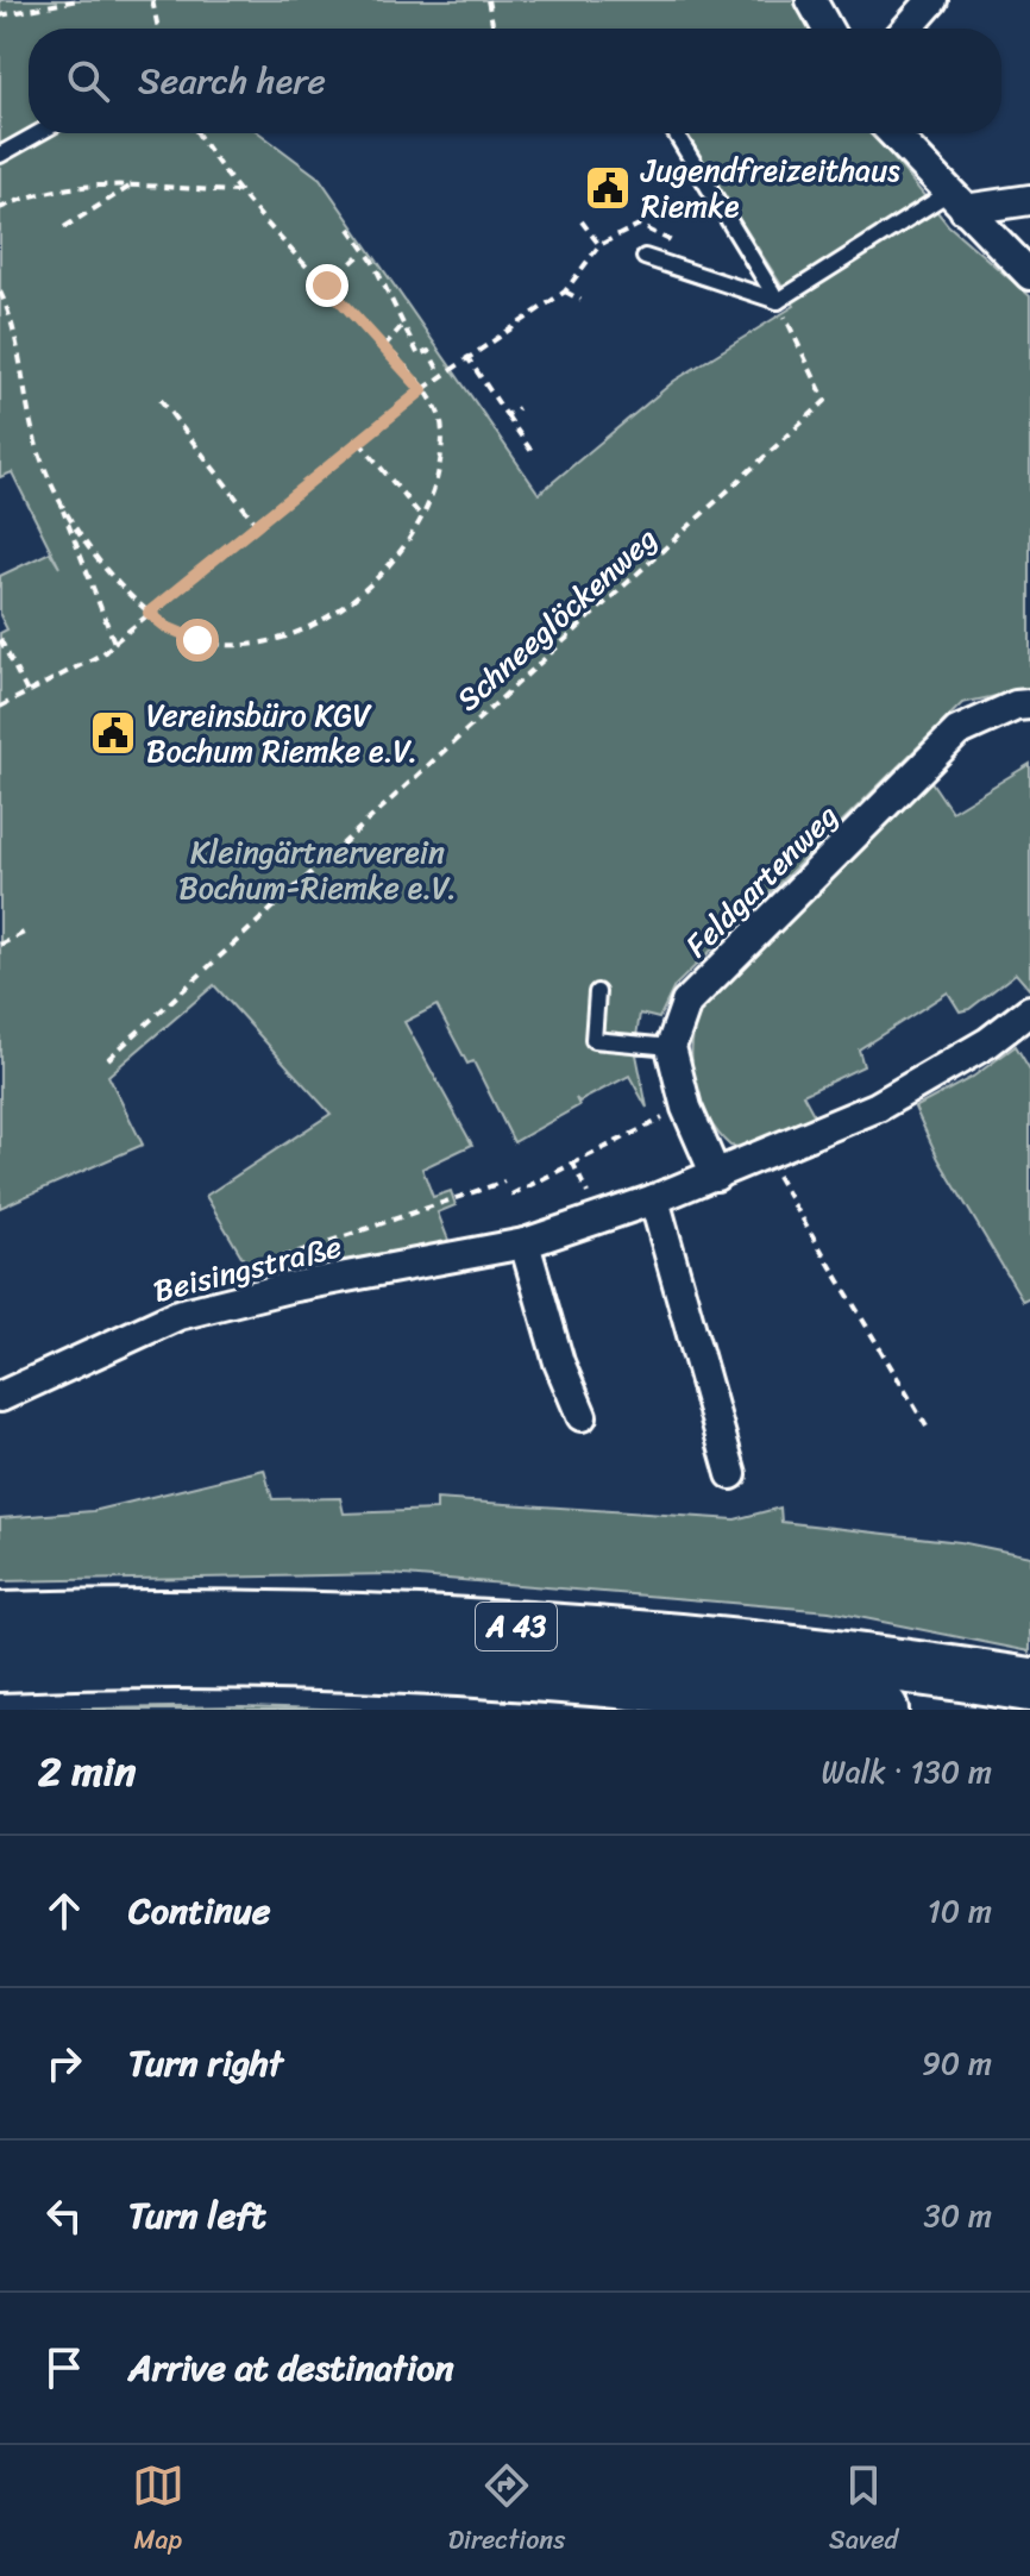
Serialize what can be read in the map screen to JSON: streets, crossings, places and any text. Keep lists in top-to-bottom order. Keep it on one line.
{"streets":{"highway":["A 43"],"street":["Feldgartenweg","Beisingstraße"],"path":["Schneeglöckenweg"]},"parks":["Kleingärtnerverein Bochum-Riemke e.V."],"places":{"public building":["Jugendfreizeithaus Riemke","Vereinsbüro KGV Bochum Riemke e.V."]},"page":{"search":"Search here","heading":["2 min","Walk · 130 m"],"list":[["Continue","10 m"],["Turn right","90 m"],["Turn left","30 m"],"Arrive at destination"],"nav":["Map","Directions","Saved"]}}
